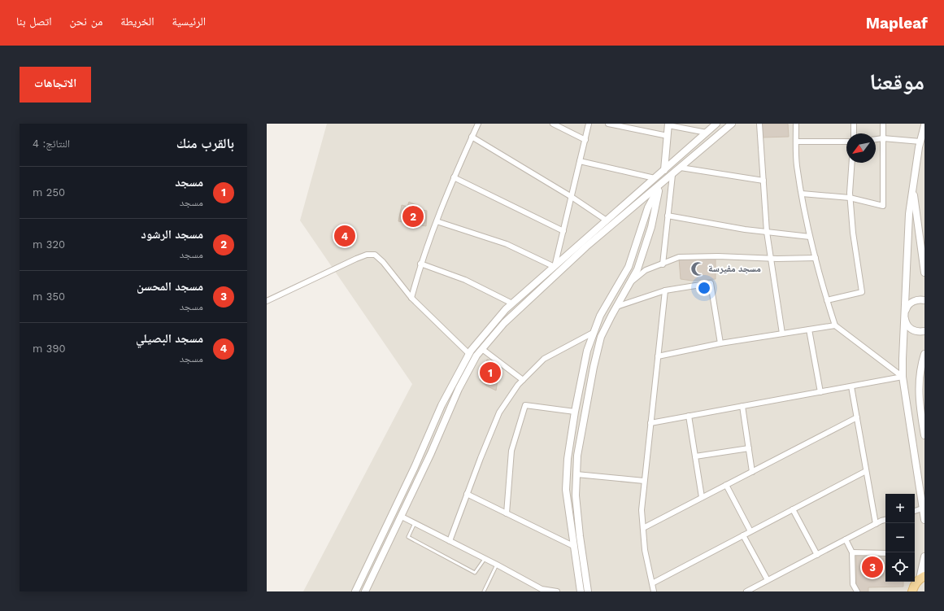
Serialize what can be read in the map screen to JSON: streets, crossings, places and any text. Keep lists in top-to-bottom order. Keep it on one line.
{"places":{"mosque":["مسجد مفيرسة"]},"north":"bottom left","page":{"header":"Mapleaf","nav":["الرئيسية","الخريطة","من نحن","اتصل بنا"],"title":"موقعنا","buttons":"الاتجاهات","heading":["بالقرب منك","النتائج: 4"],"list":[{"mark":"1","name":"مسجد","note":"مسجد","value":"250 m"},{"mark":"2","name":"مسجد الرشود","note":"مسجد","value":"320 m"},{"mark":"3","name":"مسجد المحسن","note":"مسجد","value":"350 m"},{"mark":"4","name":"مسجد البصيلي","note":"مسجد","value":"390 m"}],"pins":["2","4","1","3"],"map_buttons":["+","−"]}}
